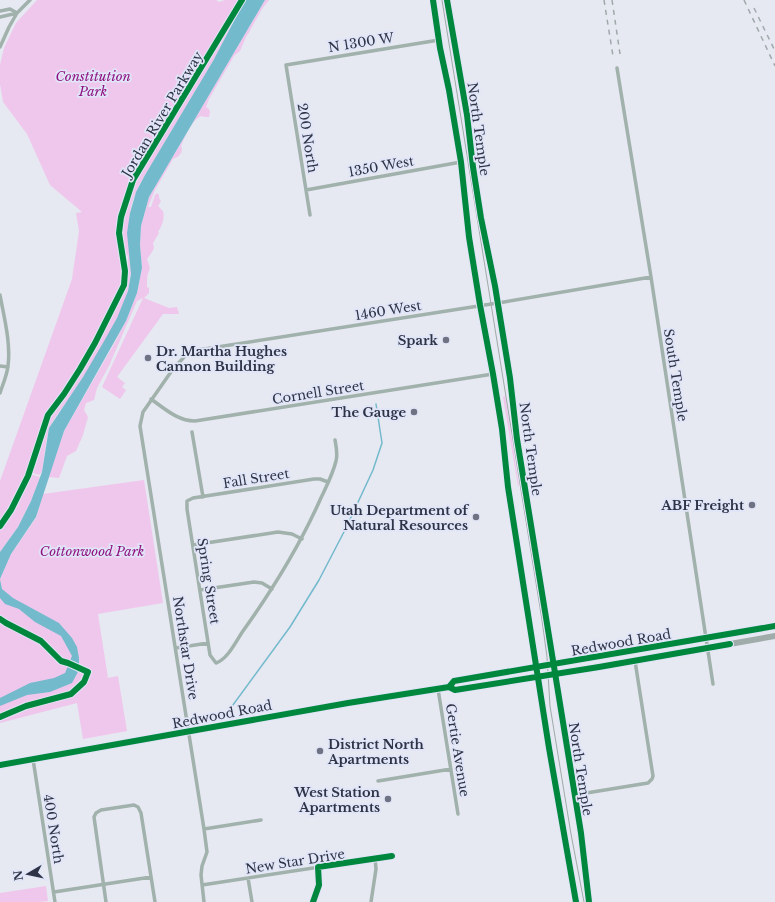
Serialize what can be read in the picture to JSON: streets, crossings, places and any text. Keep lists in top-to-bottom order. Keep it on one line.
{"streets":{"main road":["North Temple","Redwood Road"],"street":["N 1300 W","200 North","1350 West","1460 West","South Temple","Cornell Street","Fall Street","Spring Street","Northstar Drive","Gertie Avenue","400 North","New Star Drive"],"cycle path":["Jordan River Parkway"]},"crossings":[["N 1300 W","North Temple"],["N 1300 W","200 North"],["North Temple","1350 West"],["North Temple","1460 West"],["North Temple","Cornell Street"],["North Temple","Redwood Road"],["200 North","1350 West"],["1460 West","South Temple"],["1460 West","Cornell Street"],["1460 West","Northstar Drive"],["South Temple","Redwood Road"],["Cornell Street","Northstar Drive"],["Fall Street","Spring Street"],["Redwood Road","Northstar Drive"],["Redwood Road","Gertie Avenue"],["Redwood Road","400 North"],["Northstar Drive","New Star Drive"]],"parks":["Constitution Park","Cottonwood Park"],"places":["Spark","Dr. Martha Hughes Cannon Building","The Gauge","ABF Freight","Utah Department of Natural Resources","District North Apartments","West Station Apartments"],"north":"left"}
